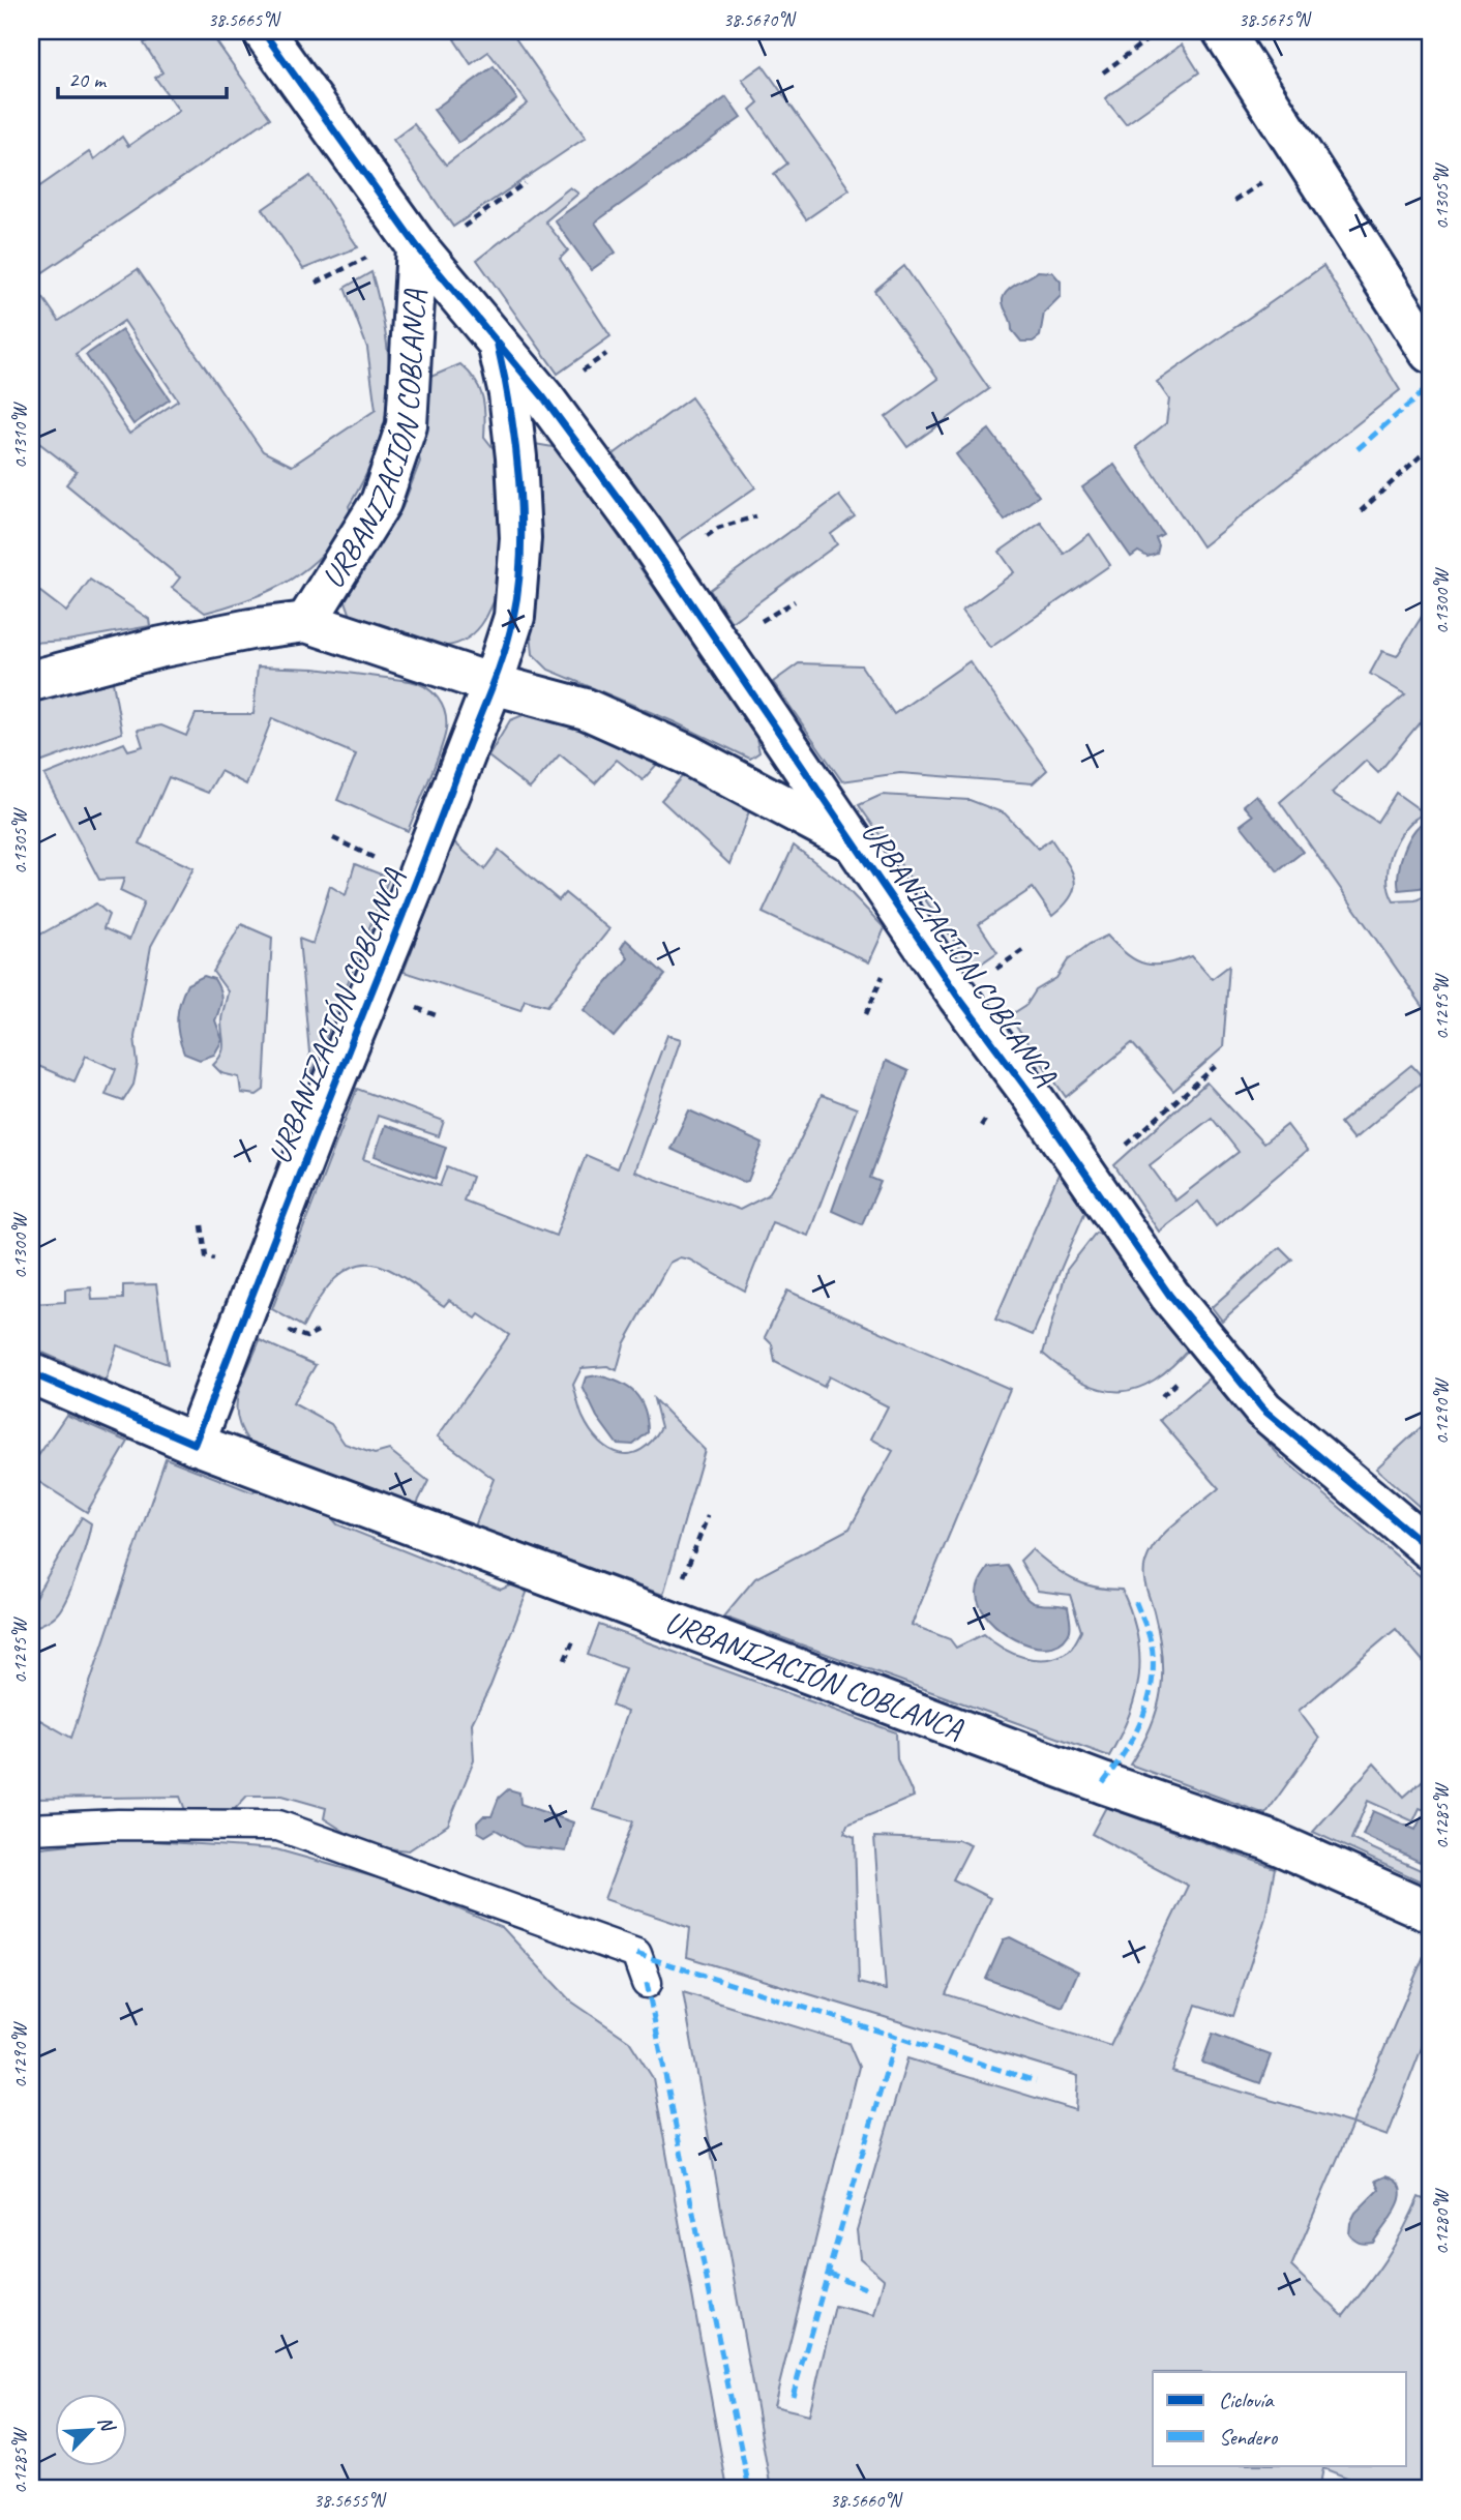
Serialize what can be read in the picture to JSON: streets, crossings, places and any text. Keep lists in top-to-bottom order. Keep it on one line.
{"streets":{"street":["URBANIZACIÓN COBLANCA"]},"legend":["Ciclovía","Sendero"],"scale_bar":"20 m","north":"top right","coordinates":["38.5665°N","38.5670°N","38.5675°N","0.1305°W","0.1310°W","0.1300°W","0.1295°W","0.1290°W","0.1285°W","0.1280°W","38.5655°N","38.5660°N"]}
